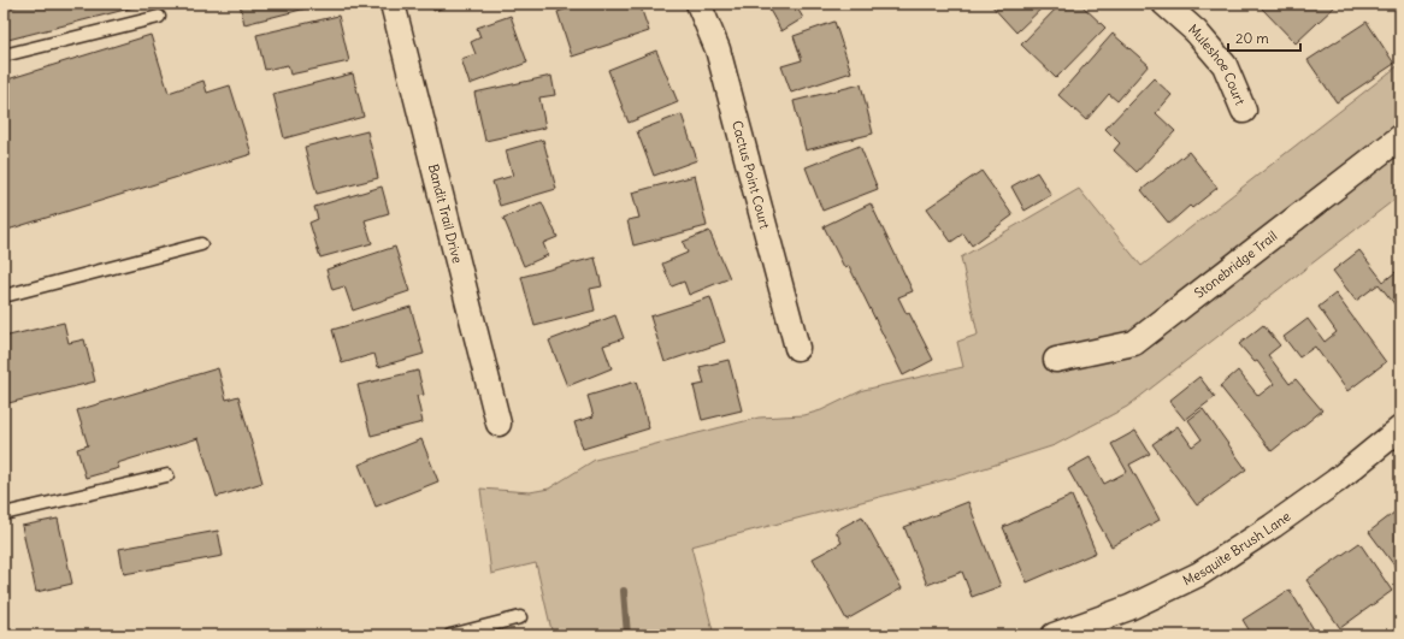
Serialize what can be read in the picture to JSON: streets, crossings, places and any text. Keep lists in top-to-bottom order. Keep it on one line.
{"streets":{"street":["Muleshoe Court","Cactus Point Court","Bandit Trail Drive","Stonebridge Trail","Mesquite Brush Lane"]},"scale_bar":"20 m"}
